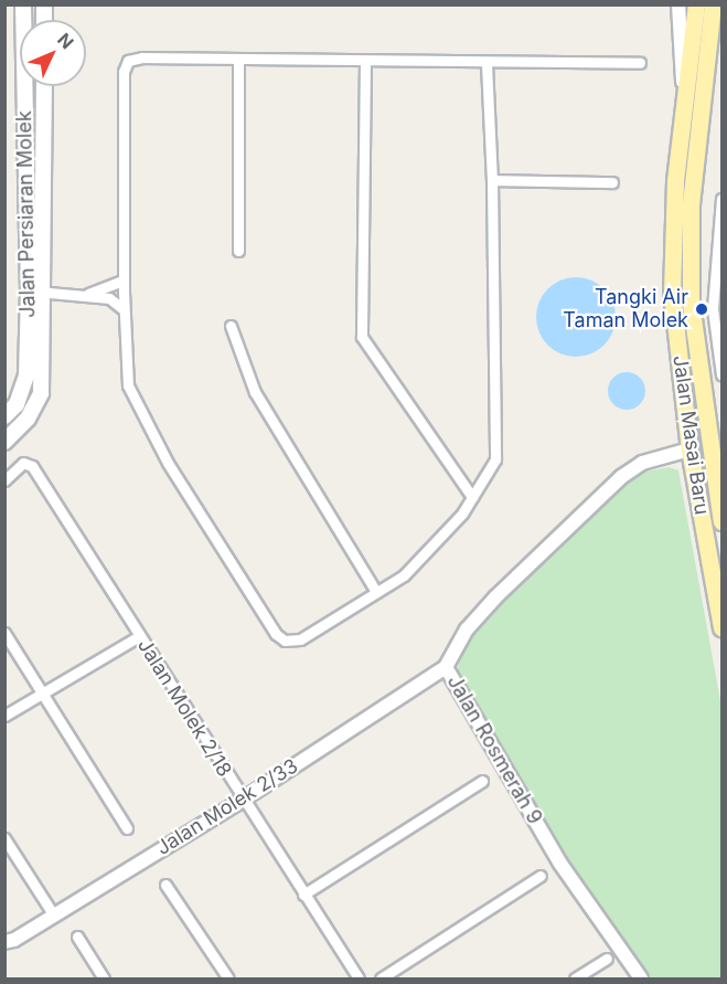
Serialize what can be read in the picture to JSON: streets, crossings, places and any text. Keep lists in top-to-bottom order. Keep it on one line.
{"streets":{"main road":["Jalan Persiaran Molek","Jalan Masai Baru"],"street":["Jalan Molek 2/18","Jalan Rosmerah 9","Jalan Molek 2/33"]},"crossings":[["Jalan Masai Baru","Jalan Rosmerah 9"],["Jalan Molek 2/18","Jalan Molek 2/33"],["Jalan Rosmerah 9","Jalan Molek 2/33"]],"places":["Tangki Air Taman Molek"],"north":"top right"}
